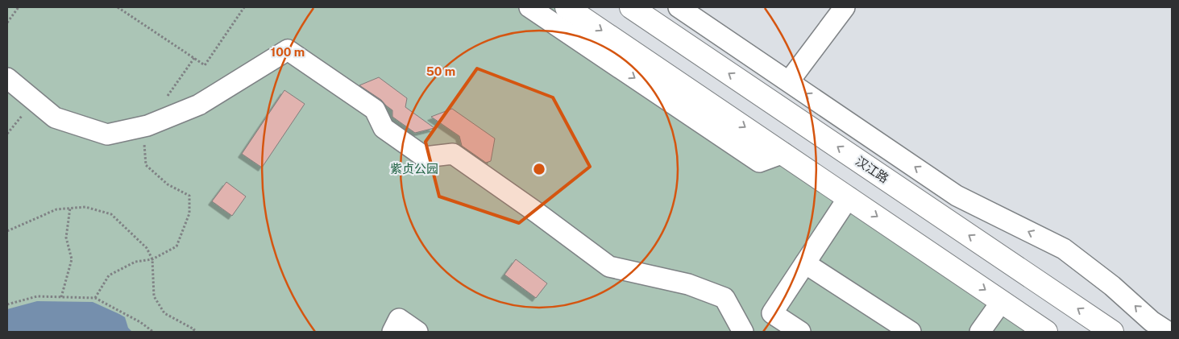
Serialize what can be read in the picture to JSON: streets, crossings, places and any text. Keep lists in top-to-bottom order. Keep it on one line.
{"streets":{"main road":["汉江路"]},"parks":["紫贞公园"],"rings":["100 m","50 m"]}
